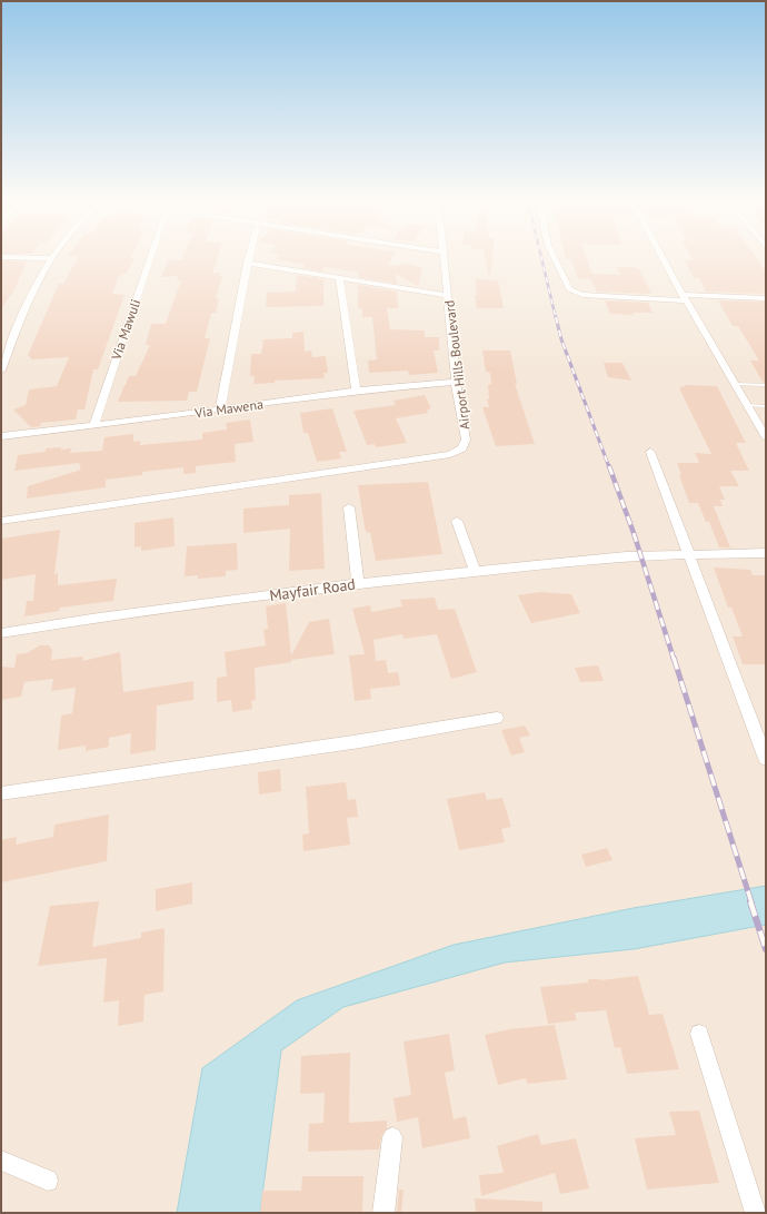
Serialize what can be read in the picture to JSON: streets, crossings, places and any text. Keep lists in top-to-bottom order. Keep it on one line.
{"streets":{"street":["Via Mawuli","Airport Hills Boulevard","Via Mawena","Mayfair Road"]},"crossings":[["Via Mawuli","Via Mawena"],["Airport Hills Boulevard","Via Mawena"]]}
